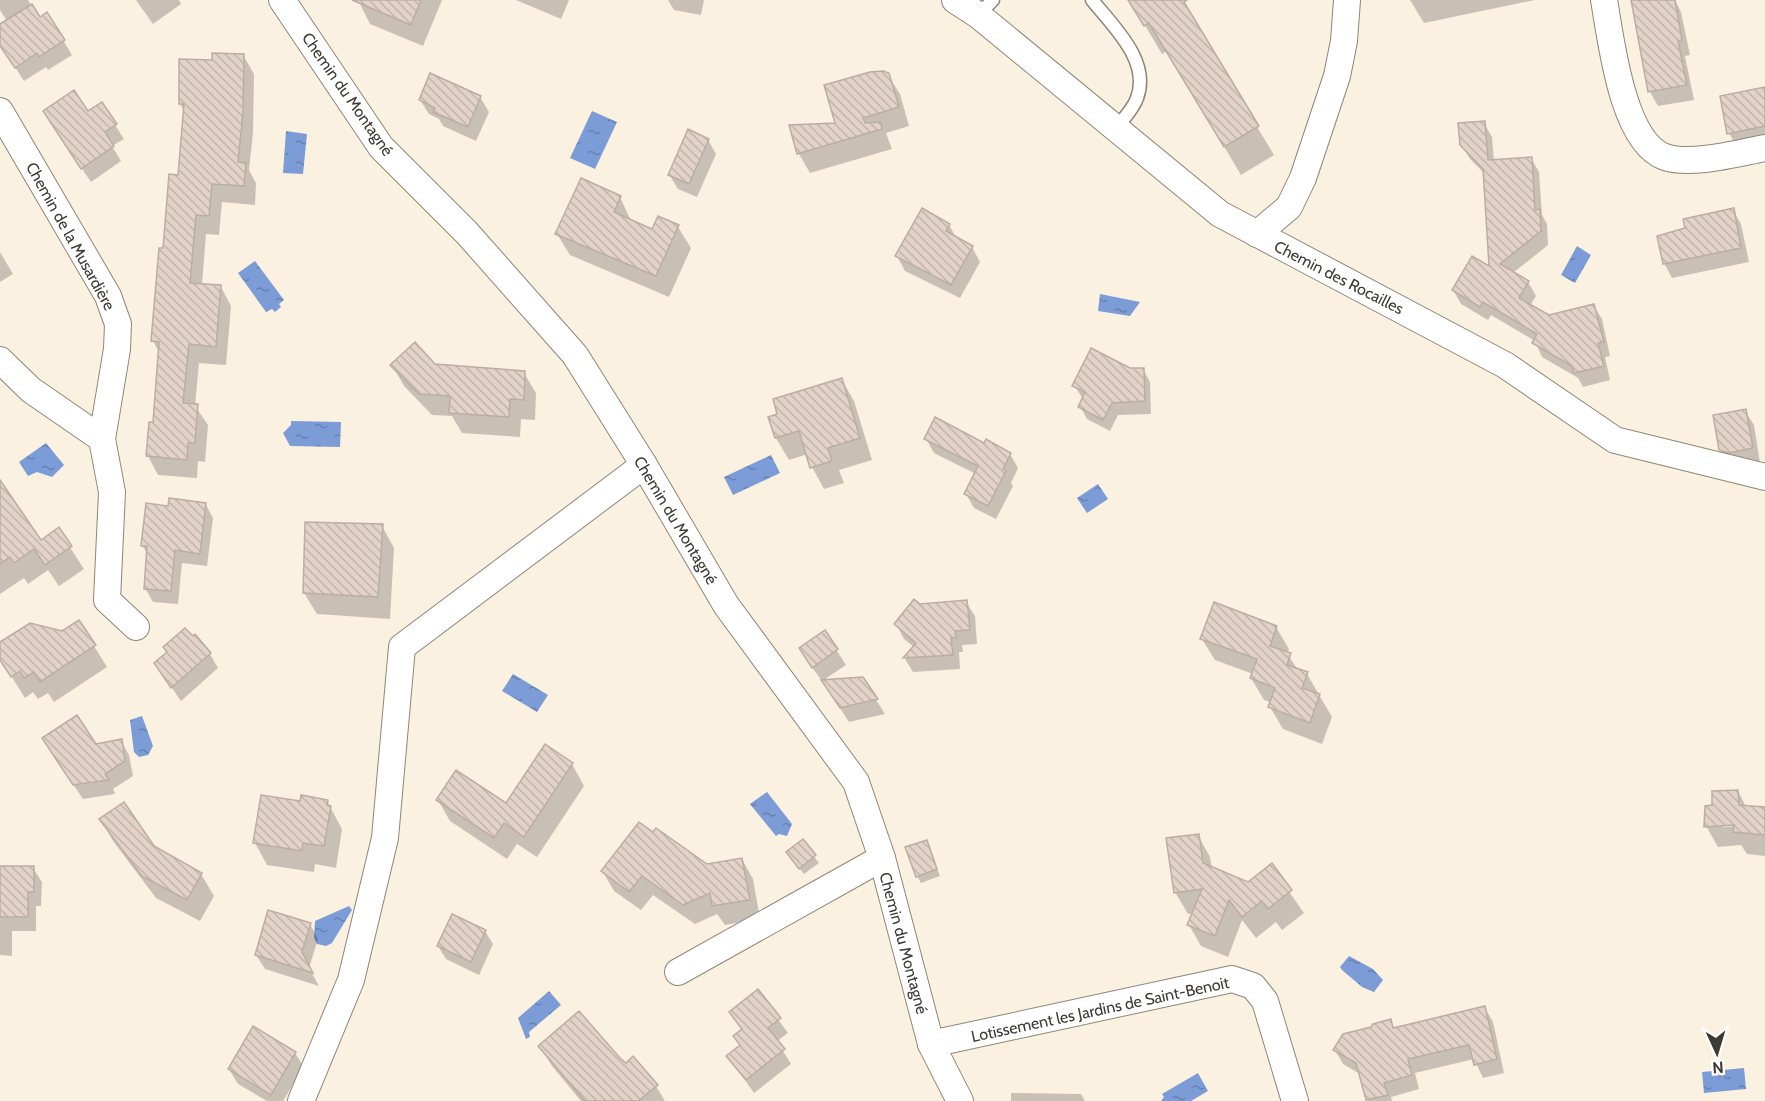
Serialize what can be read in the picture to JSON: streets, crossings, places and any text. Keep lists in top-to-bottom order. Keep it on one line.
{"streets":{"street":["Chemin du Montagné","Chemin de la Musardière","Chemin des Rocailles","Lotissement les Jardins de Saint-Benoit"]},"crossings":[["Chemin du Montagné","Lotissement les Jardins de Saint-Benoit"]],"north":"bottom"}
